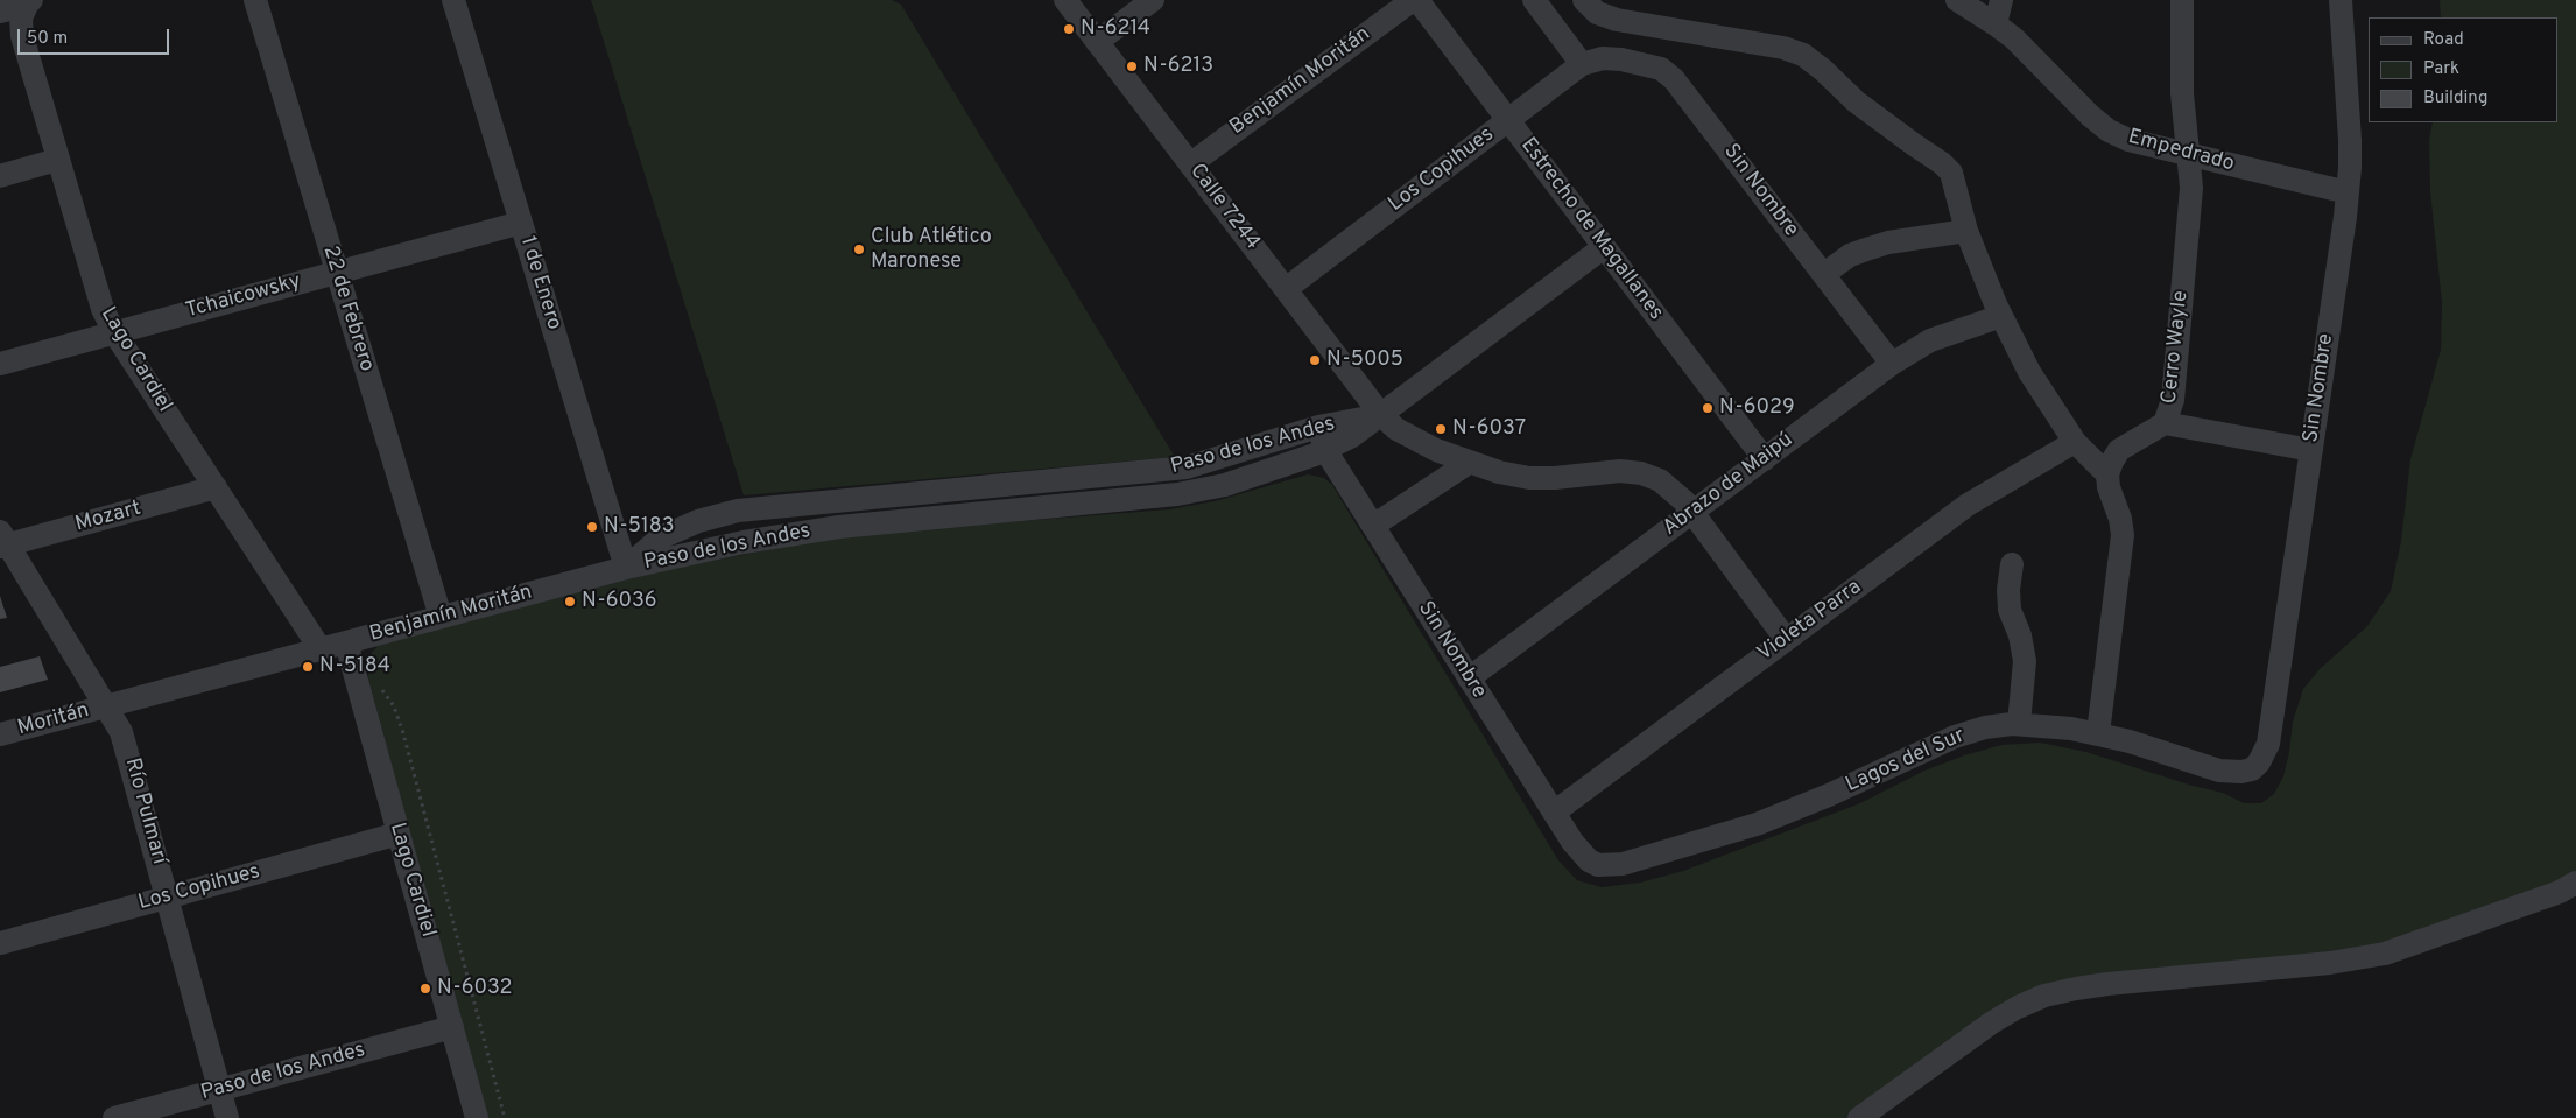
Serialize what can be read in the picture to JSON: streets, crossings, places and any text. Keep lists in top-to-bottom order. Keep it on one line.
{"streets":{"street":["Benjamín Moritán","Empedrado","Los Copihues","Sin Nombre","Calle 7244","Estrecho de Magallanes","1 de Enero","Tchaicowsky","22 de Febrero","Cerro Wayle","Lago Cardiel","Paso de los Andes","Abrazo de Maipú","Mozart","Violeta Parra","Moritán","Lagos del Sur","Río Pulmarí"]},"crossings":[["Benjamín Moritán","Calle 7244"],["Benjamín Moritán","1 de Enero"],["Benjamín Moritán","22 de Febrero"],["Benjamín Moritán","Lago Cardiel"],["Benjamín Moritán","Paso de los Andes"],["Benjamín Moritán","Moritán"],["Benjamín Moritán","Río Pulmarí"],["Empedrado","Sin Nombre"],["Empedrado","Cerro Wayle"],["Los Copihues","Sin Nombre"],["Los Copihues","Calle 7244"],["Los Copihues","Estrecho de Magallanes"],["Los Copihues","Lago Cardiel"],["Los Copihues","Río Pulmarí"],["Sin Nombre","Paso de los Andes"],["Sin Nombre","Abrazo de Maipú"],["Sin Nombre","Violeta Parra"],["Sin Nombre","Lagos del Sur"],["Calle 7244","Paso de los Andes"],["Estrecho de Magallanes","Paso de los Andes"],["Estrecho de Magallanes","Abrazo de Maipú"],["1 de Enero","Tchaicowsky"],["1 de Enero","Paso de los Andes"],["Tchaicowsky","22 de Febrero"],["Tchaicowsky","Lago Cardiel"],["Lago Cardiel","Paso de los Andes"],["Lago Cardiel","Mozart"],["Paso de los Andes","Río Pulmarí"],["Mozart","Río Pulmarí"],["Moritán","Río Pulmarí"]],"places":["N-6214","N-6213","Club Atlético Maronese","N-5005","N-6029","N-6037","N-5183","N-6036","N-5184","N-6032"],"legend":["Road","Park","Building"],"scale_bar":"50 m"}
